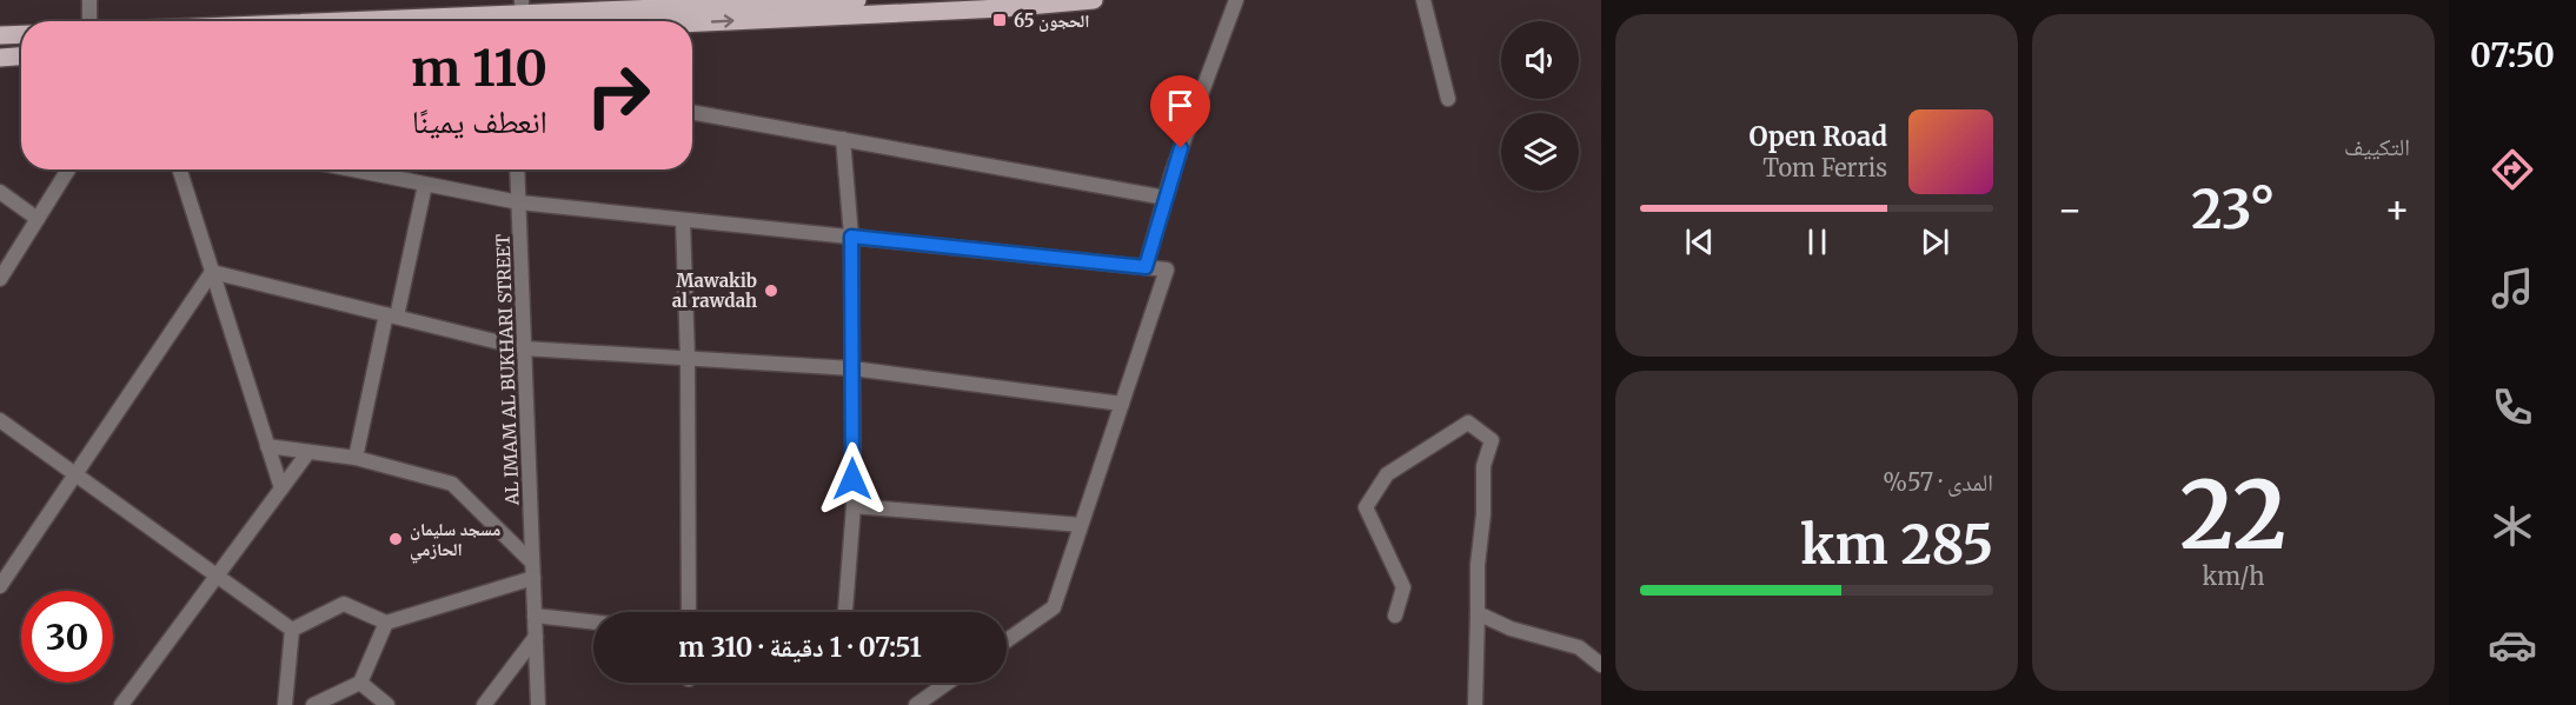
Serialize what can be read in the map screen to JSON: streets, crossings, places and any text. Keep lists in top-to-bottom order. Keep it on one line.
{"streets":{"street":["AL IMAM AL BUKHARI STREET"]},"places":{"transit":["الحجون 65"],"other":["Mawakib al rawdah","مسجد سليمان الحازمي"]},"page":{"tabs":"07:50","tile":["التكييف",["22","km/h"],["المدى · 57%","285 km"]],"turn":["110 m","انعطف يمينًا"],"song":["Open Road","Tom Ferris"],"heat":["−","23°","+"],"limit":"30","trip":"07:51 · 1 دقيقة · 310 m"}}
